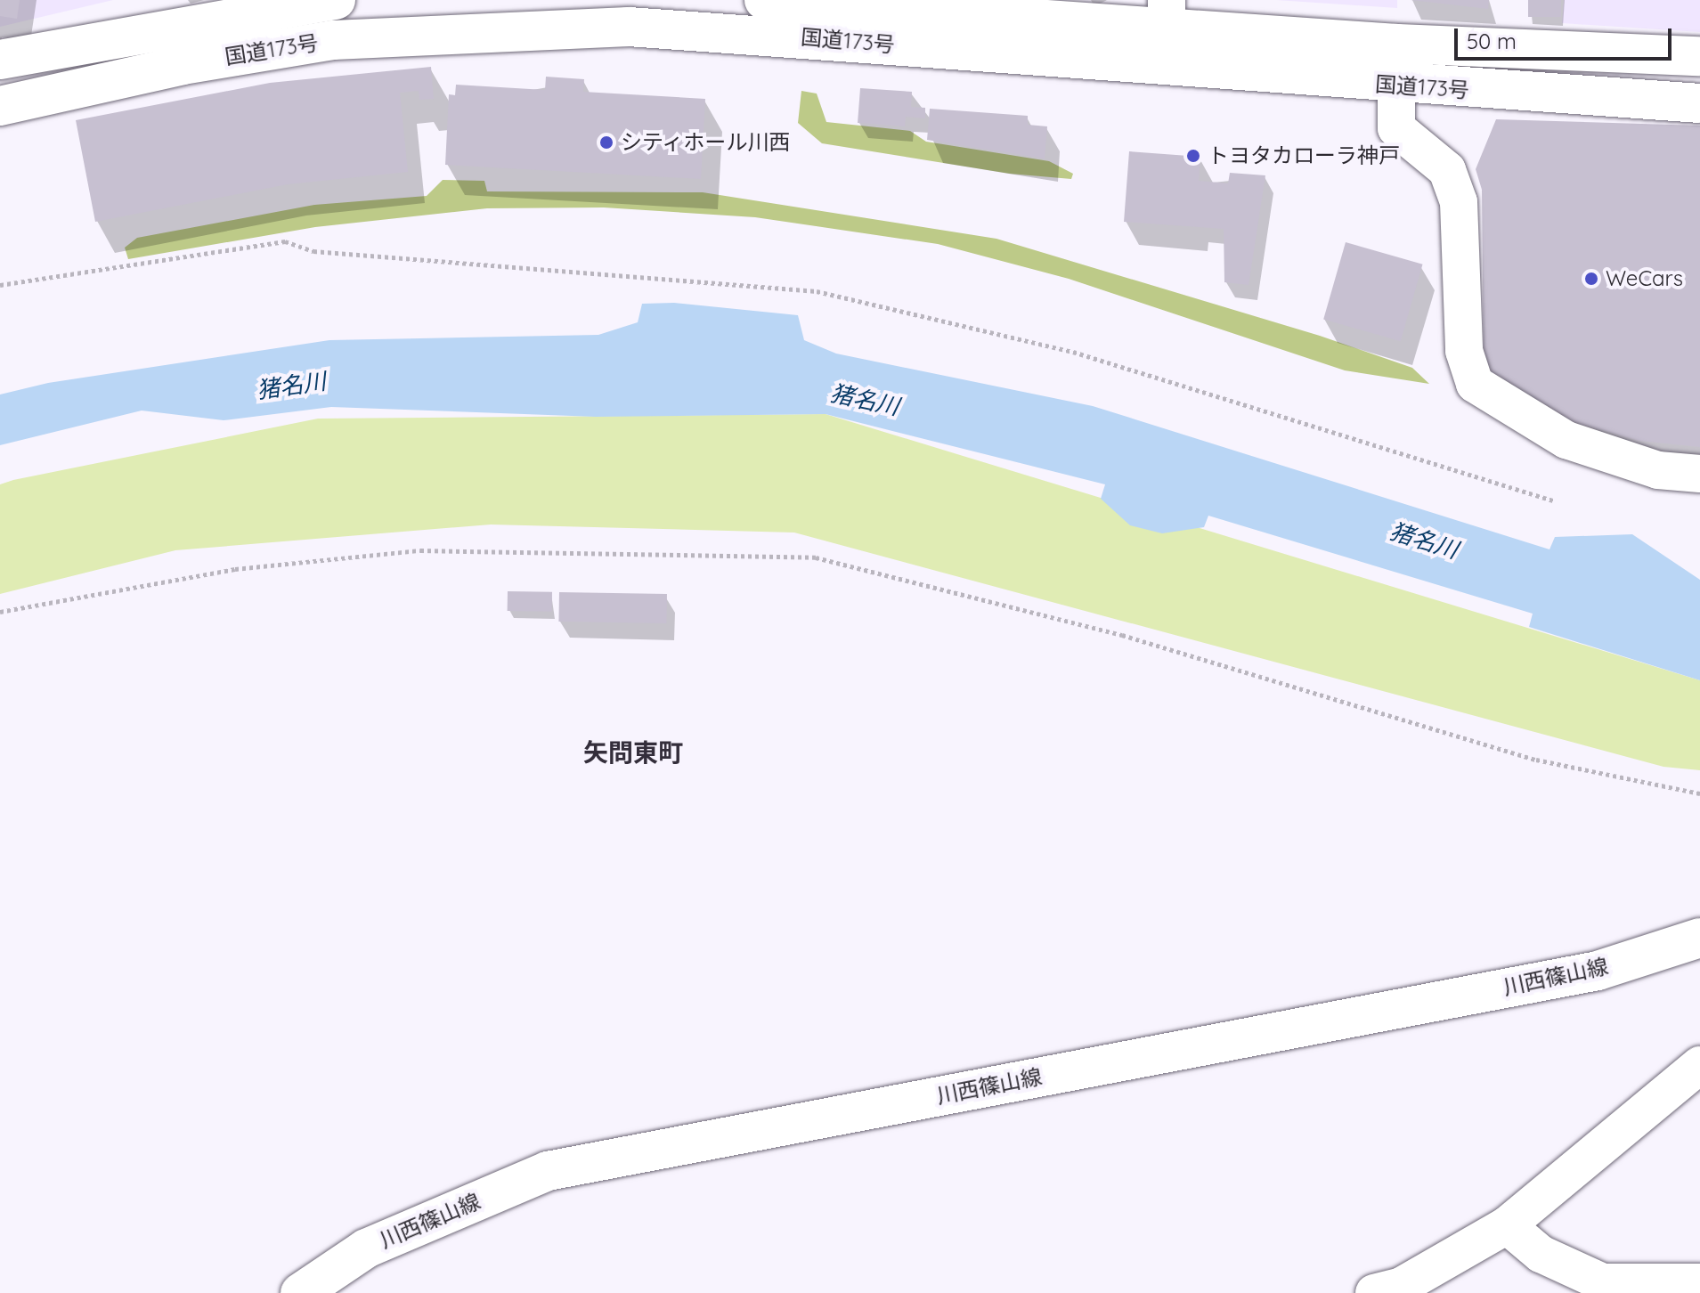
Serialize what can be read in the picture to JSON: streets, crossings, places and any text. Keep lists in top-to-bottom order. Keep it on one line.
{"streets":{"main road":["国道173号","川西篠山線"]},"districts":["矢問東町"],"water":["猪名川"],"places":["シティホール川西","トヨタカローラ神戸","WeCars"],"scale_bar":"50 m"}
